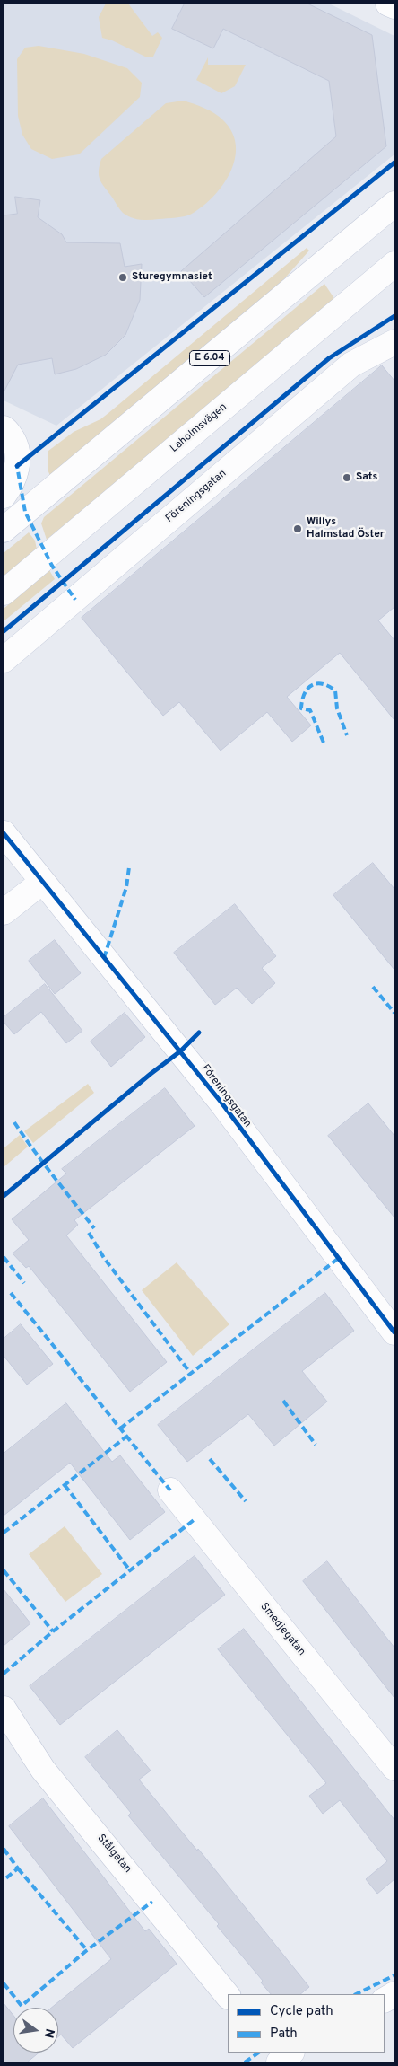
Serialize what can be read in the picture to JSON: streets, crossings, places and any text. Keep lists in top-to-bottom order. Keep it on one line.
{"streets":{"main road":["E 6.04","Laholmsvägen","Föreningsgatan","Smedjegatan","Stålgatan"]},"places":["Sturegymnasiet","Sats","Willys Halmstad Öster"],"legend":["Cycle path","Path"],"north":"right"}
